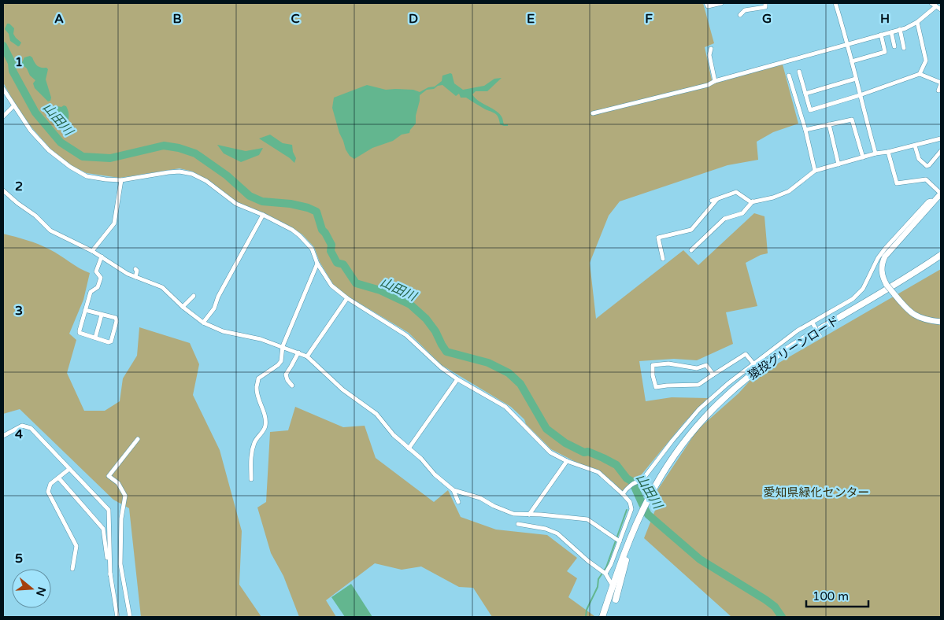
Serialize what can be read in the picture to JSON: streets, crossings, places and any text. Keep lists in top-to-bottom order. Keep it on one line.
{"streets":{"main road":["猿投グリーンロード"]},"water":["山田川"],"parks":["愛知県緑化センター"],"scale_bar":"100 m","north":"right","grid":{"columns":["A","B","C","D","E","F","G","H"],"rows":["1","2","3","4","5"]}}
